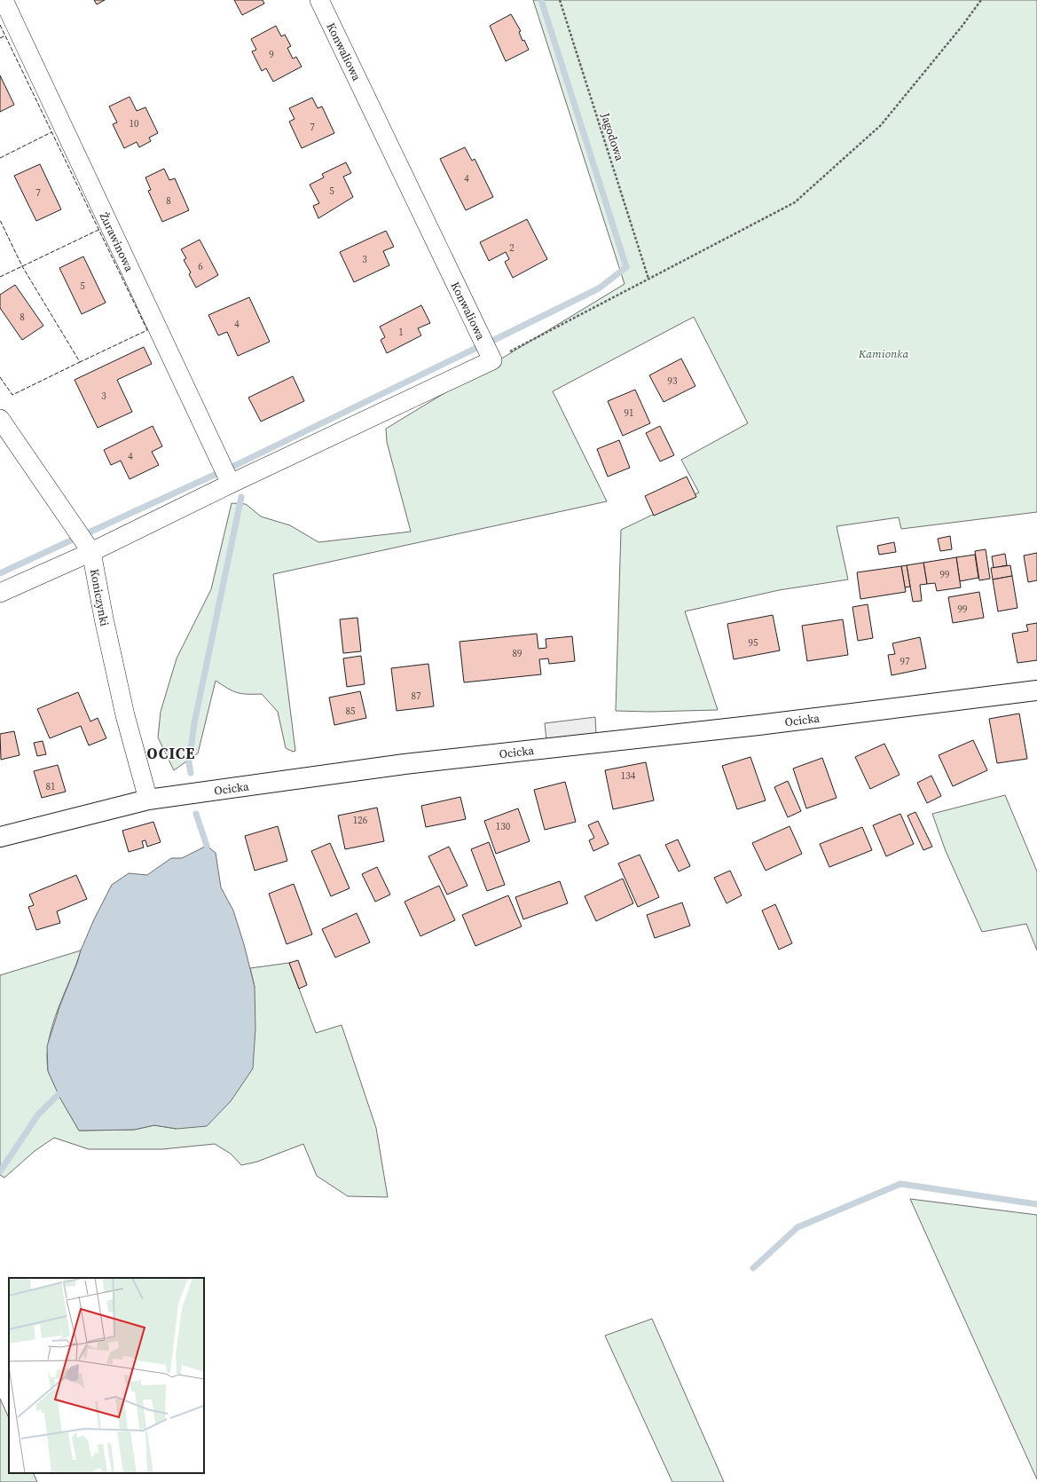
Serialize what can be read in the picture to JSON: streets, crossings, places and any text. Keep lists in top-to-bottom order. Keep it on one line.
{"streets":{"street":["Konwaliowa","Żurawinowa","Koniczynki","Ocicka"],"path":["Jagodowa"]},"crossings":[["Koniczynki","Ocicka"]],"districts":["OCICE"],"parks":["Kamionka"],"house_numbers":["9","10","7","4","5","7","8","2","3","6","5","8","4","1","93","3","91","4","99","99","95","89","97","87","85","134","81","126","130"]}
